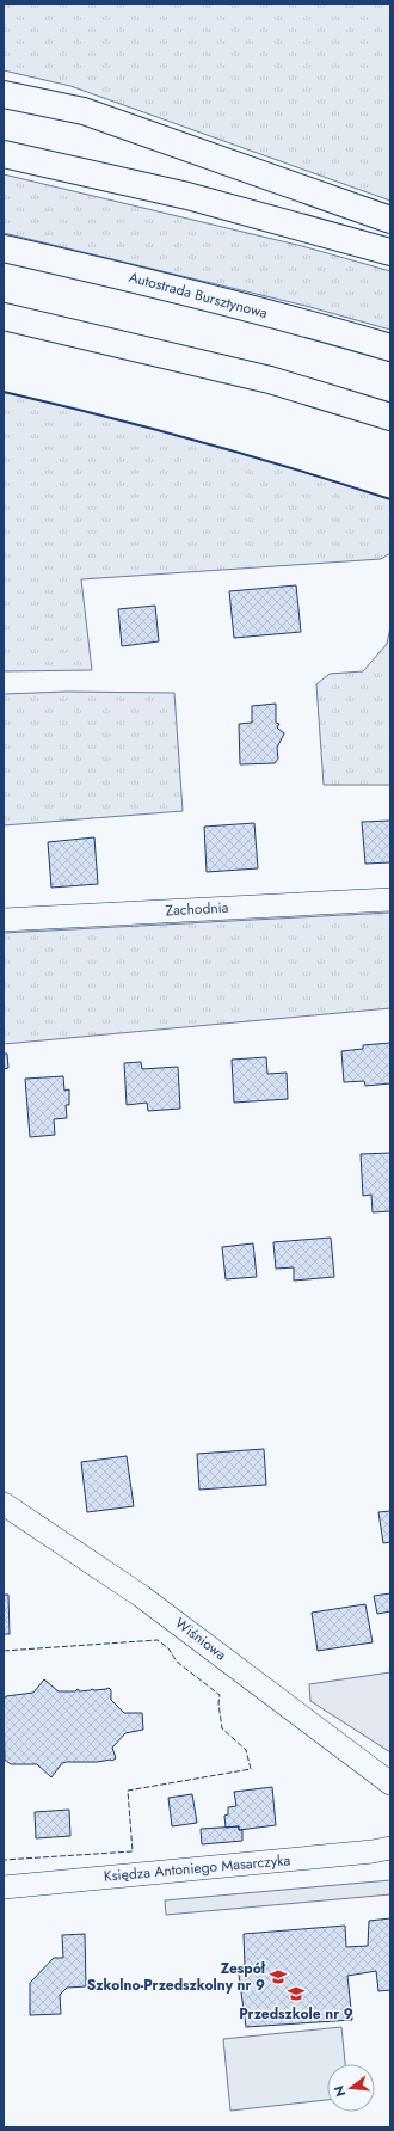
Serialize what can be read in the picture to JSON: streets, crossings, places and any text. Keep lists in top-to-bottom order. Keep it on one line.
{"streets":{"highway":["Autostrada Bursztynowa"],"street":["Zachodnia","Wiśniowa","Księdza Antoniego Masarczyka"]},"places":{"school or university":["Zespół Szkolno-Przedszkolny nr 9","Przedszkole nr 9"]},"north":"left"}
